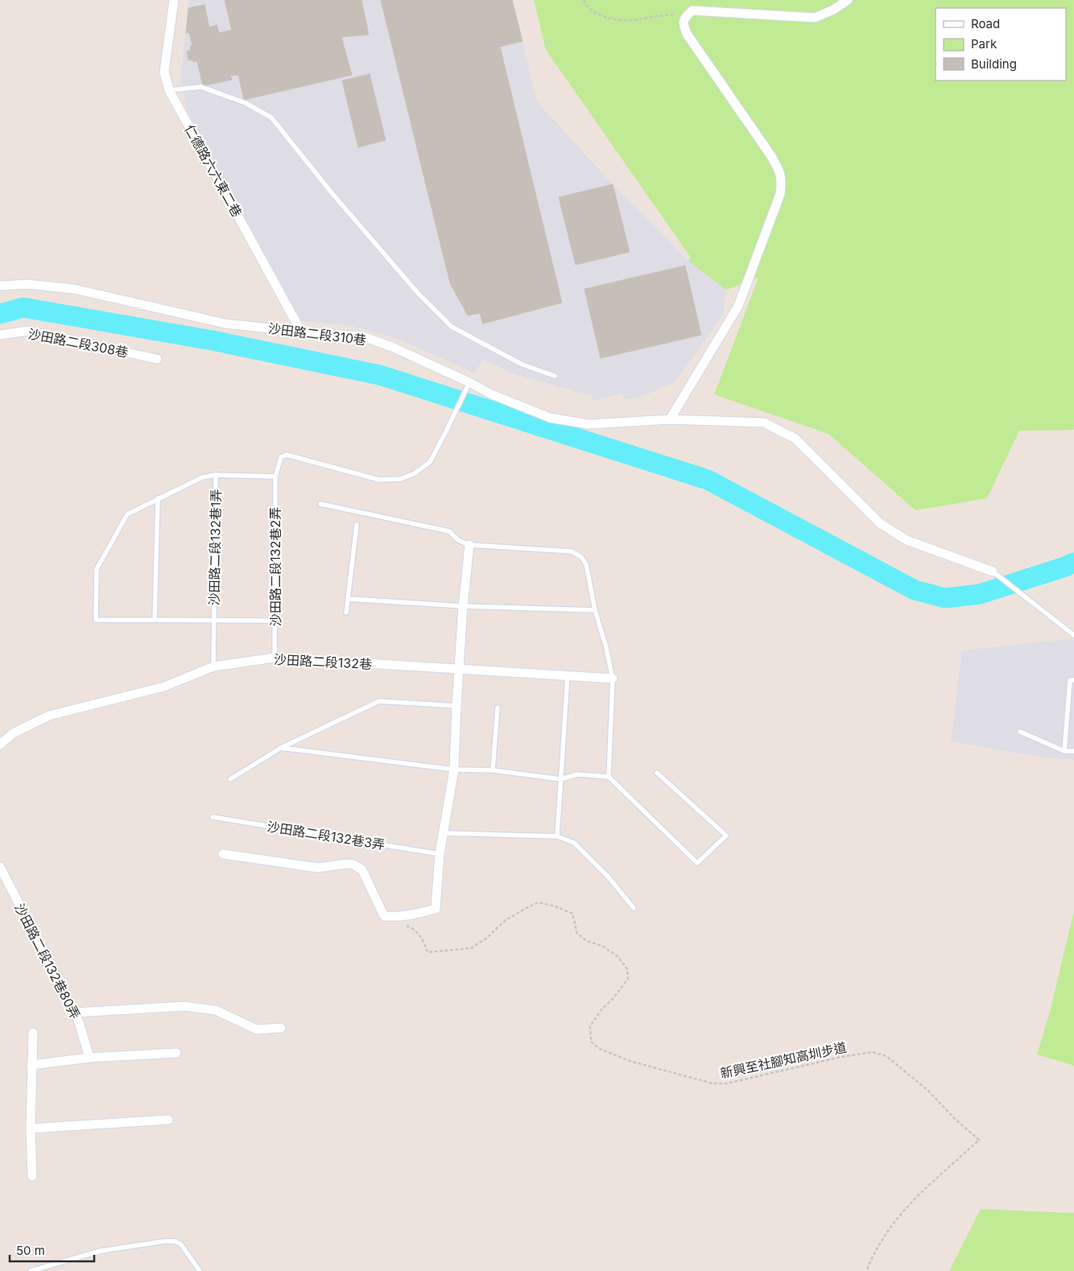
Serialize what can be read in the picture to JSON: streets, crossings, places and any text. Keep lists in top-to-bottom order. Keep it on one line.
{"streets":{"street":["仁德路六六東二巷","沙田路二段310巷","沙田路二段308巷","沙田路二段132巷","沙田路二段132巷80弄"],"lane":["沙田路二段132巷1弄","沙田路二段132巷2弄","沙田路二段132巷3弄"],"path":["新興至社腳知高圳步道"]},"crossings":[["仁德路六六東二巷","沙田路二段310巷"],["沙田路二段310巷","沙田路二段132巷2弄"],["沙田路二段132巷1弄","沙田路二段132巷2弄"],["沙田路二段132巷1弄","沙田路二段132巷"],["沙田路二段132巷2弄","沙田路二段132巷"]],"legend":["Road","Park","Building"],"scale_bar":"50 m"}
